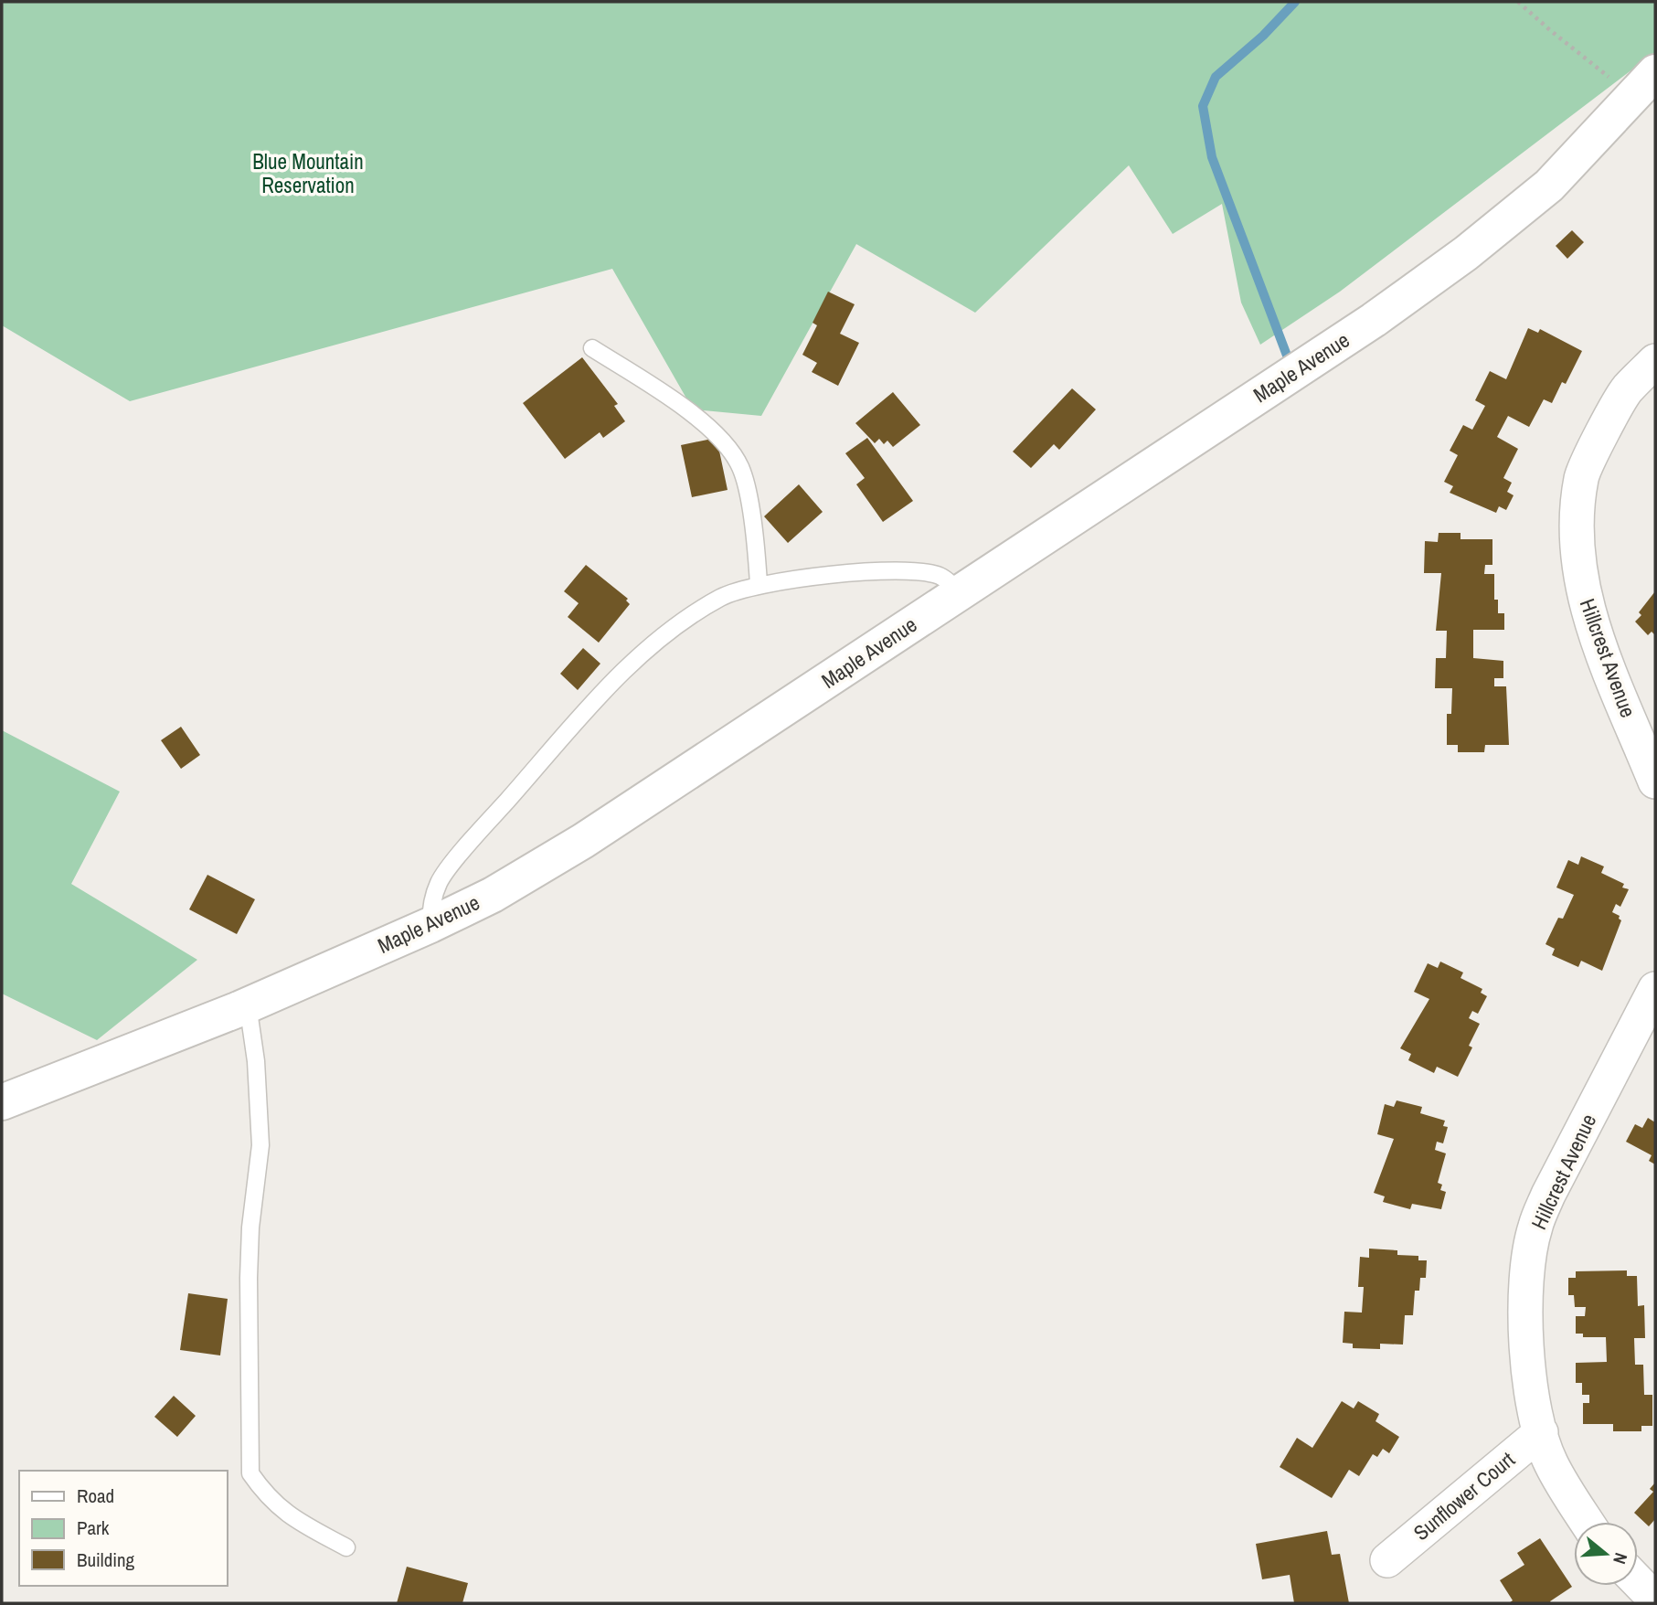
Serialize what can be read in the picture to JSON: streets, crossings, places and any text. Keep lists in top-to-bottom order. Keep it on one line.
{"streets":{"street":["Maple Avenue","Hillcrest Avenue","Sunflower Court"]},"crossings":[["Hillcrest Avenue","Sunflower Court"]],"parks":["Blue Mountain Reservation"],"legend":["Road","Park","Building"],"north":"right"}
